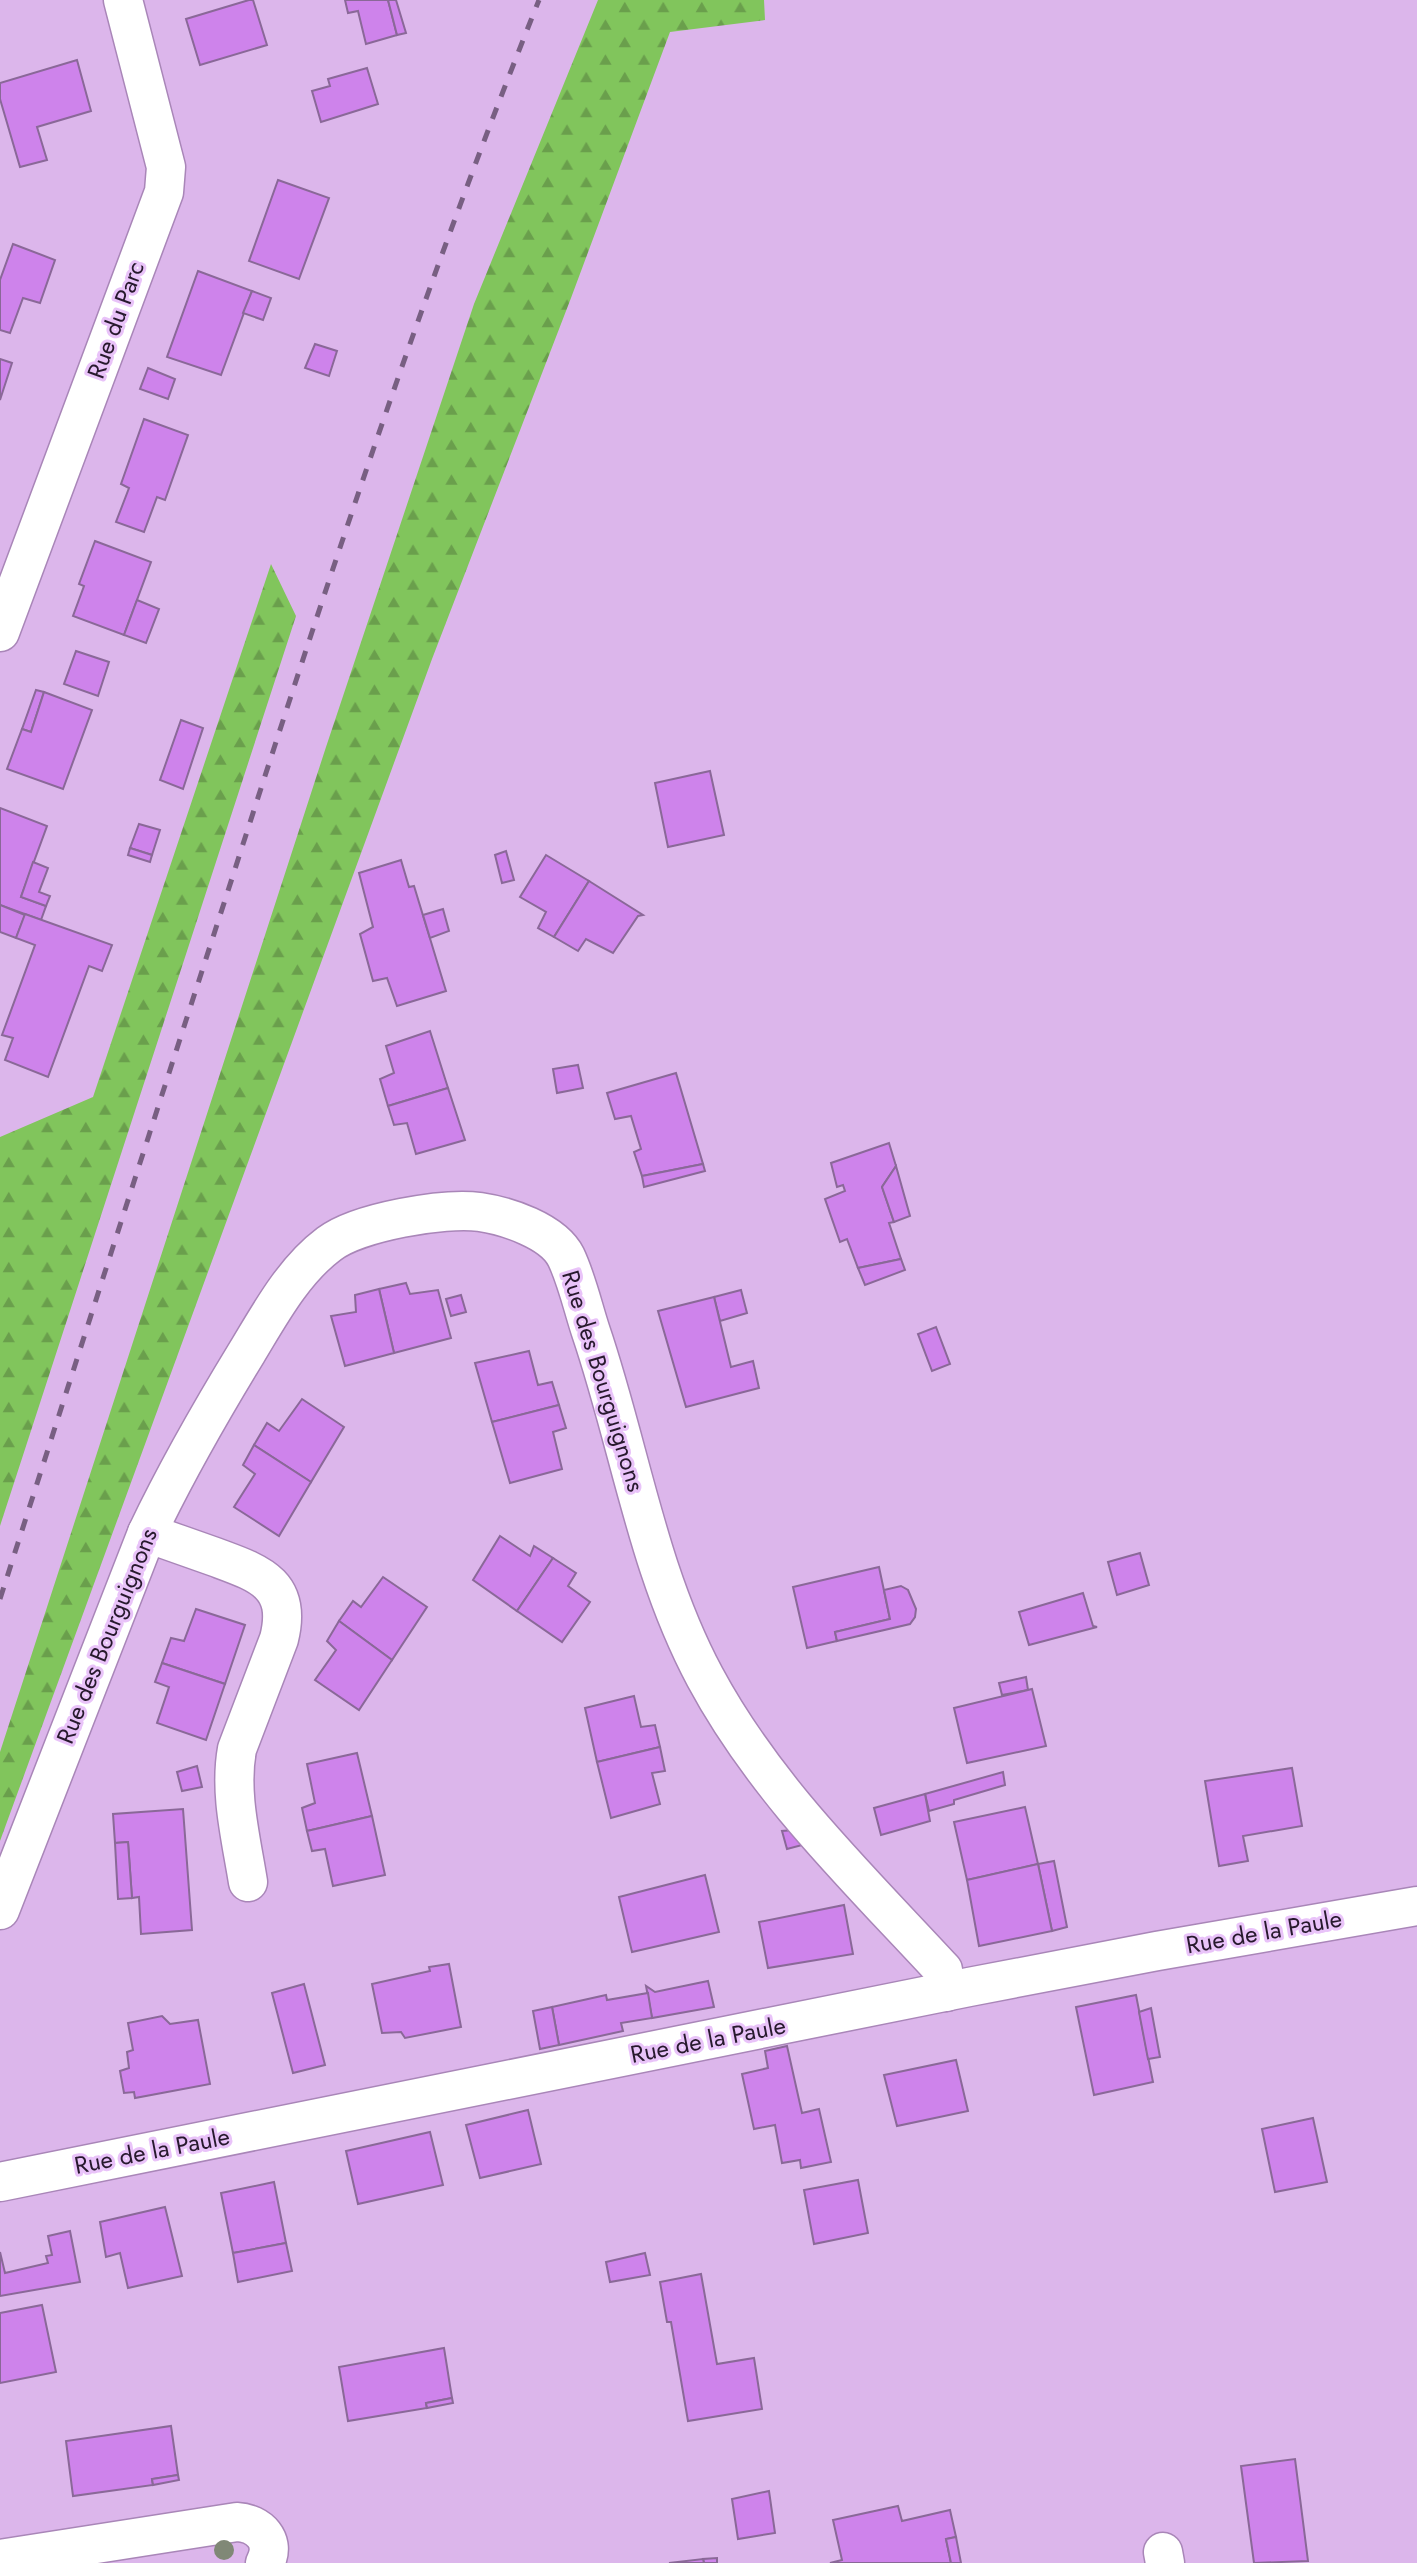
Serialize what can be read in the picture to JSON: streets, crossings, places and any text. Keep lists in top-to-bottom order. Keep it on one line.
{"streets":{"street":["Rue du Parc","Rue des Bourguignons","Rue de la Paule"]},"crossings":[["Rue des Bourguignons","Rue de la Paule"]]}
